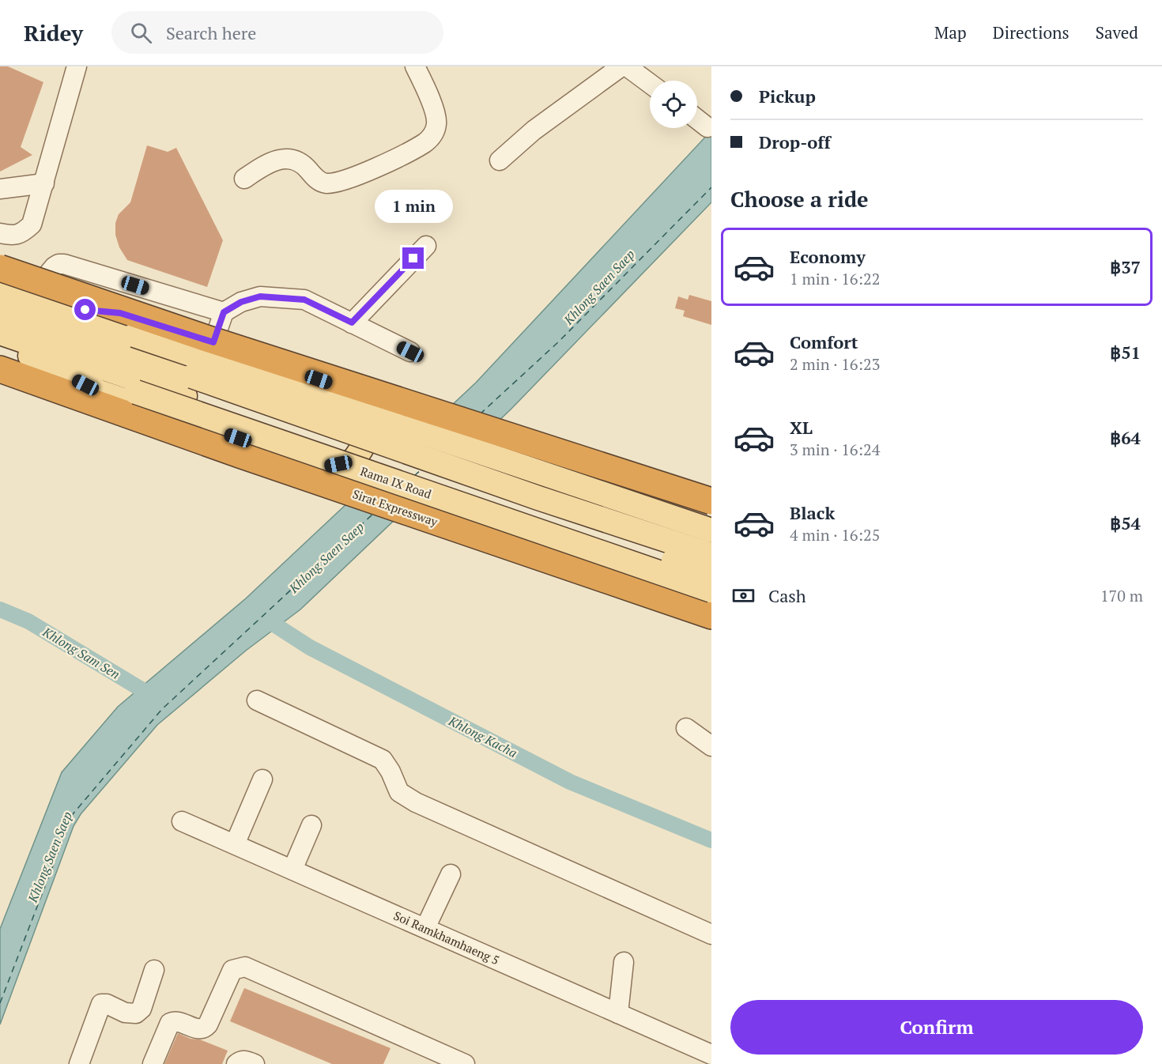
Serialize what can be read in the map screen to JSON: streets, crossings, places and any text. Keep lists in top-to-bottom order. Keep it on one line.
{"streets":{"highway":["Sirat Expressway"],"main road":["Rama IX Road"],"street":["Soi Ramkhamhaeng 5"]},"water":["Khlong Saen Saep","Khlong Sam Sen","Khlong Kacha"],"page":{"header":"Ridey","search":"Search here","nav":["Map","Directions","Saved"],"banner":["Pickup","Drop-off"],"heading":"Choose a ride","bubble":"1 min","list":[{"name":"Economy","note":"1 min · 16:22","value":"฿37"},{"name":"Comfort","note":"2 min · 16:23","value":"฿51"},{"name":"XL","note":"3 min · 16:24","value":"฿64"},{"name":"Black","note":"4 min · 16:25","value":"฿54"}],"pay":["Cash","170 m"],"buttons":"Confirm"}}
